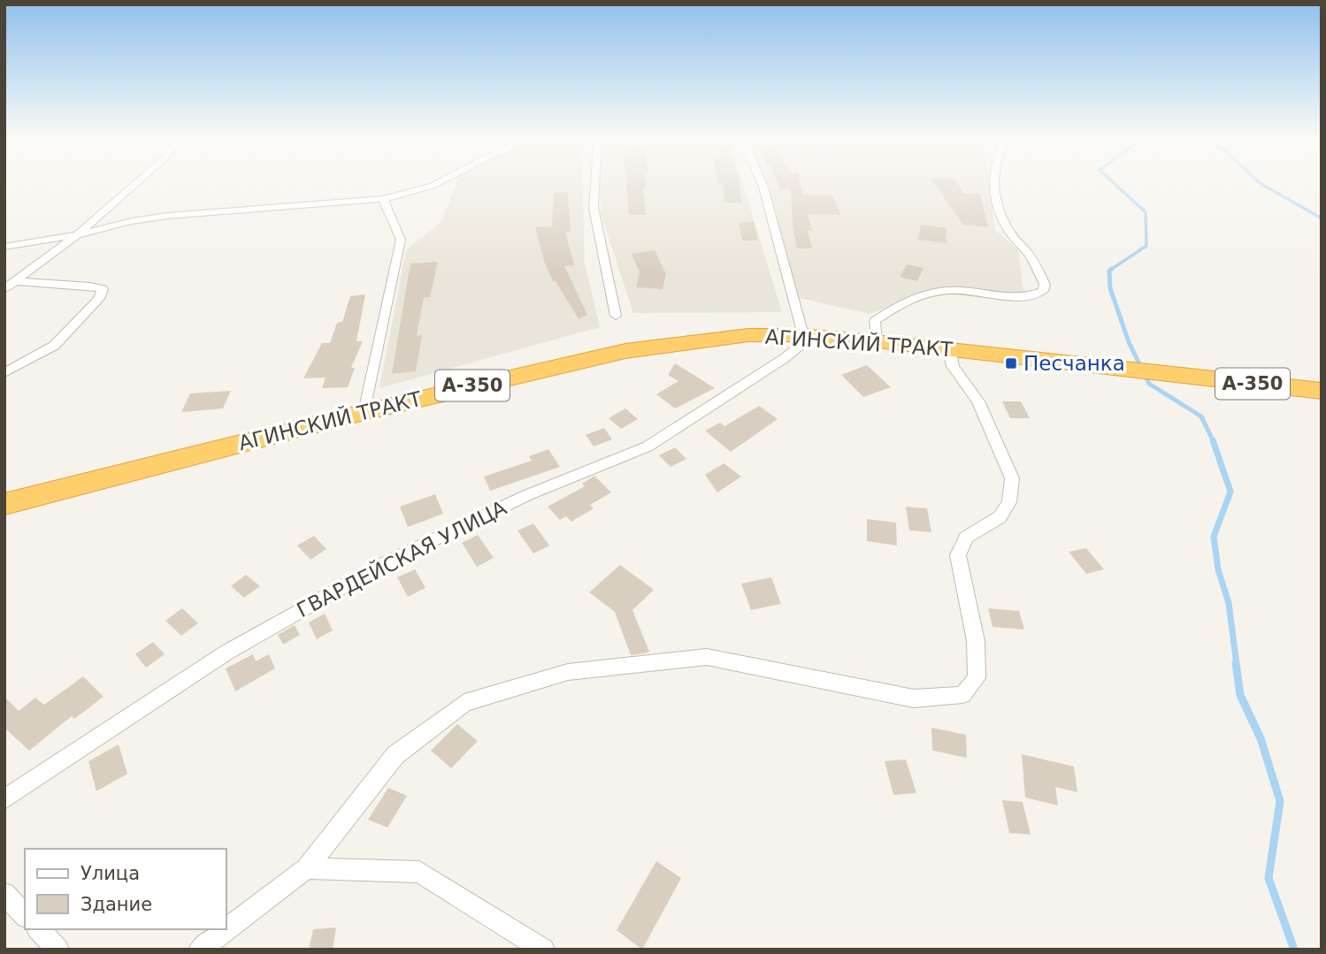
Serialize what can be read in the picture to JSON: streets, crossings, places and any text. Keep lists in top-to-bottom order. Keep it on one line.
{"streets":{"highway":["АГИНСКИЙ ТРАКТ","А-350"],"street":["ГВАРДЕЙСКАЯ УЛИЦА"]},"crossings":[["АГИНСКИЙ ТРАКТ","ГВАРДЕЙСКАЯ УЛИЦА"]],"places":{"transit":["Песчанка"]},"legend":["Улица","Здание"]}
